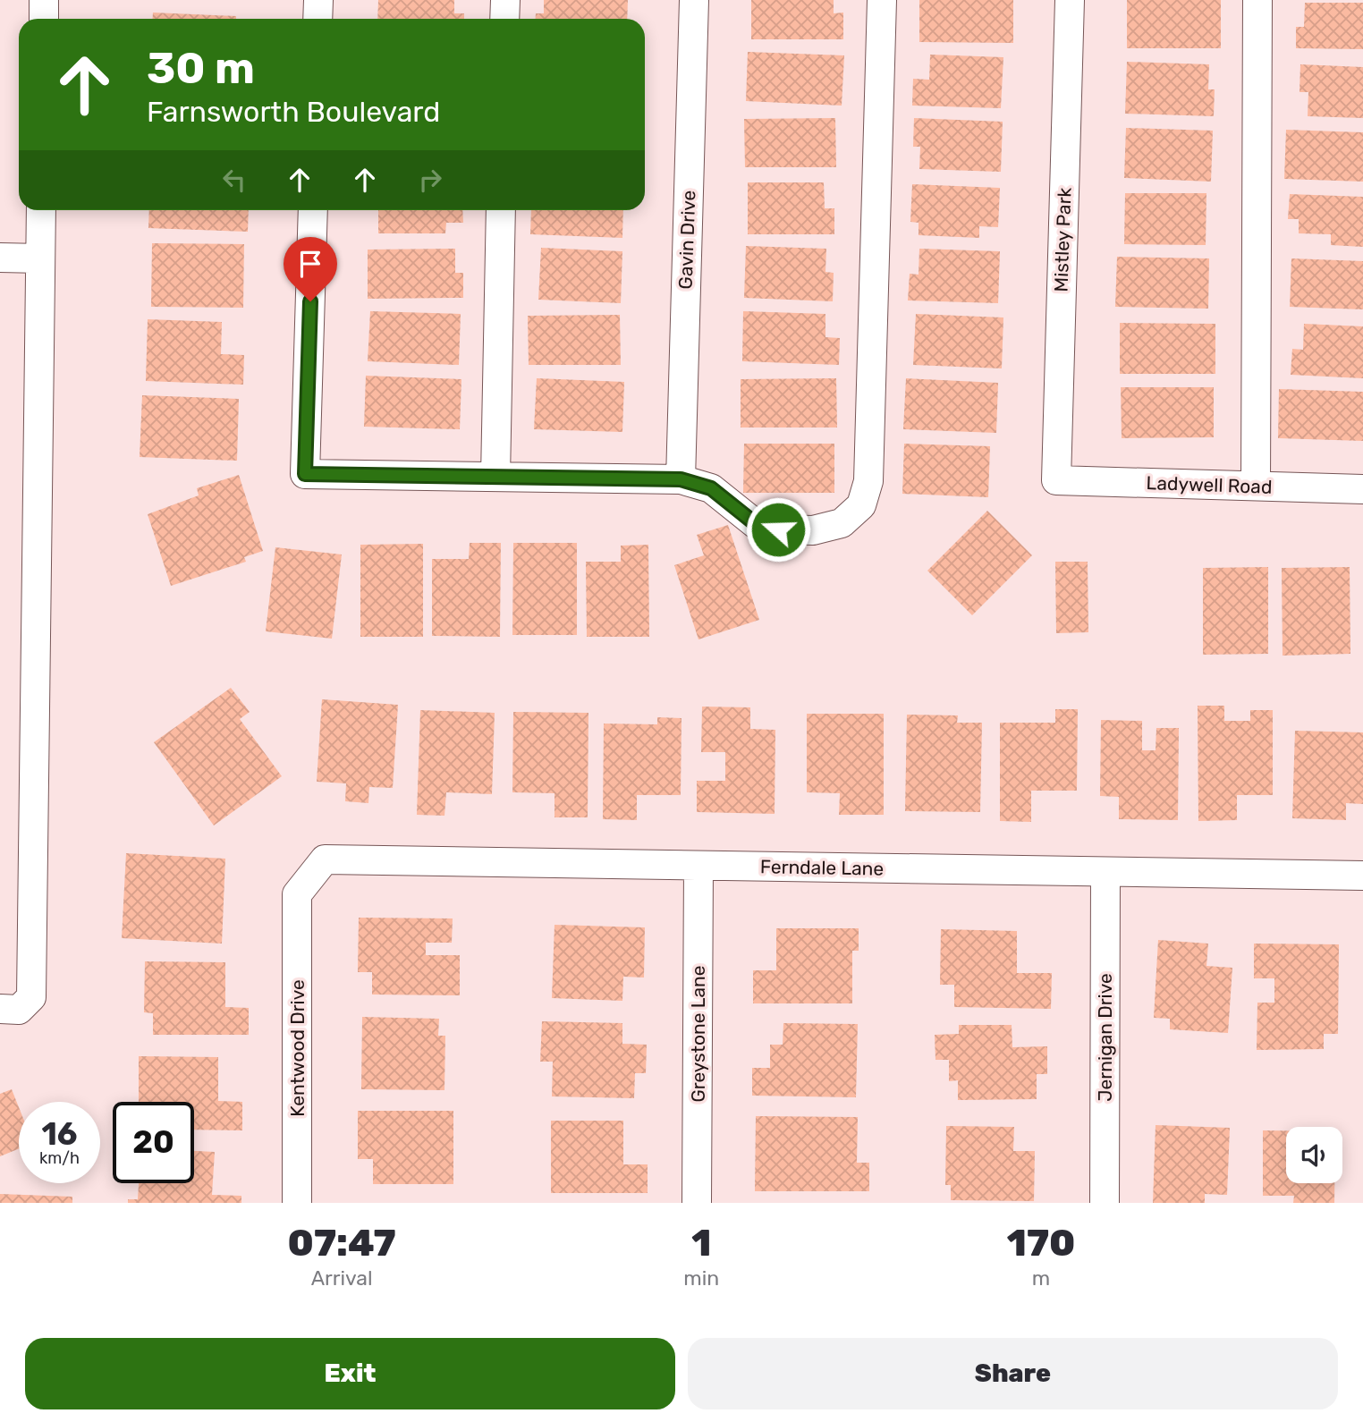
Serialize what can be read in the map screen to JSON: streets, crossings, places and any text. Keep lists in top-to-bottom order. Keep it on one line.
{"streets":{"street":["Gavin Drive","Mistley Park","Ladywell Road","Ferndale Lane","Greystone Lane","Jernigan Drive","Kentwood Drive"]},"crossings":[["Mistley Park","Ladywell Road"],["Ferndale Lane","Greystone Lane"],["Ferndale Lane","Jernigan Drive"],["Ferndale Lane","Kentwood Drive"]],"page":{"turn":["30 m","Farnsworth Boulevard"],"speed":"16 km/h","limit":"20","eta":["07:47","Arrival","1","min","170","m"],"buttons":["Exit","Share"]}}
